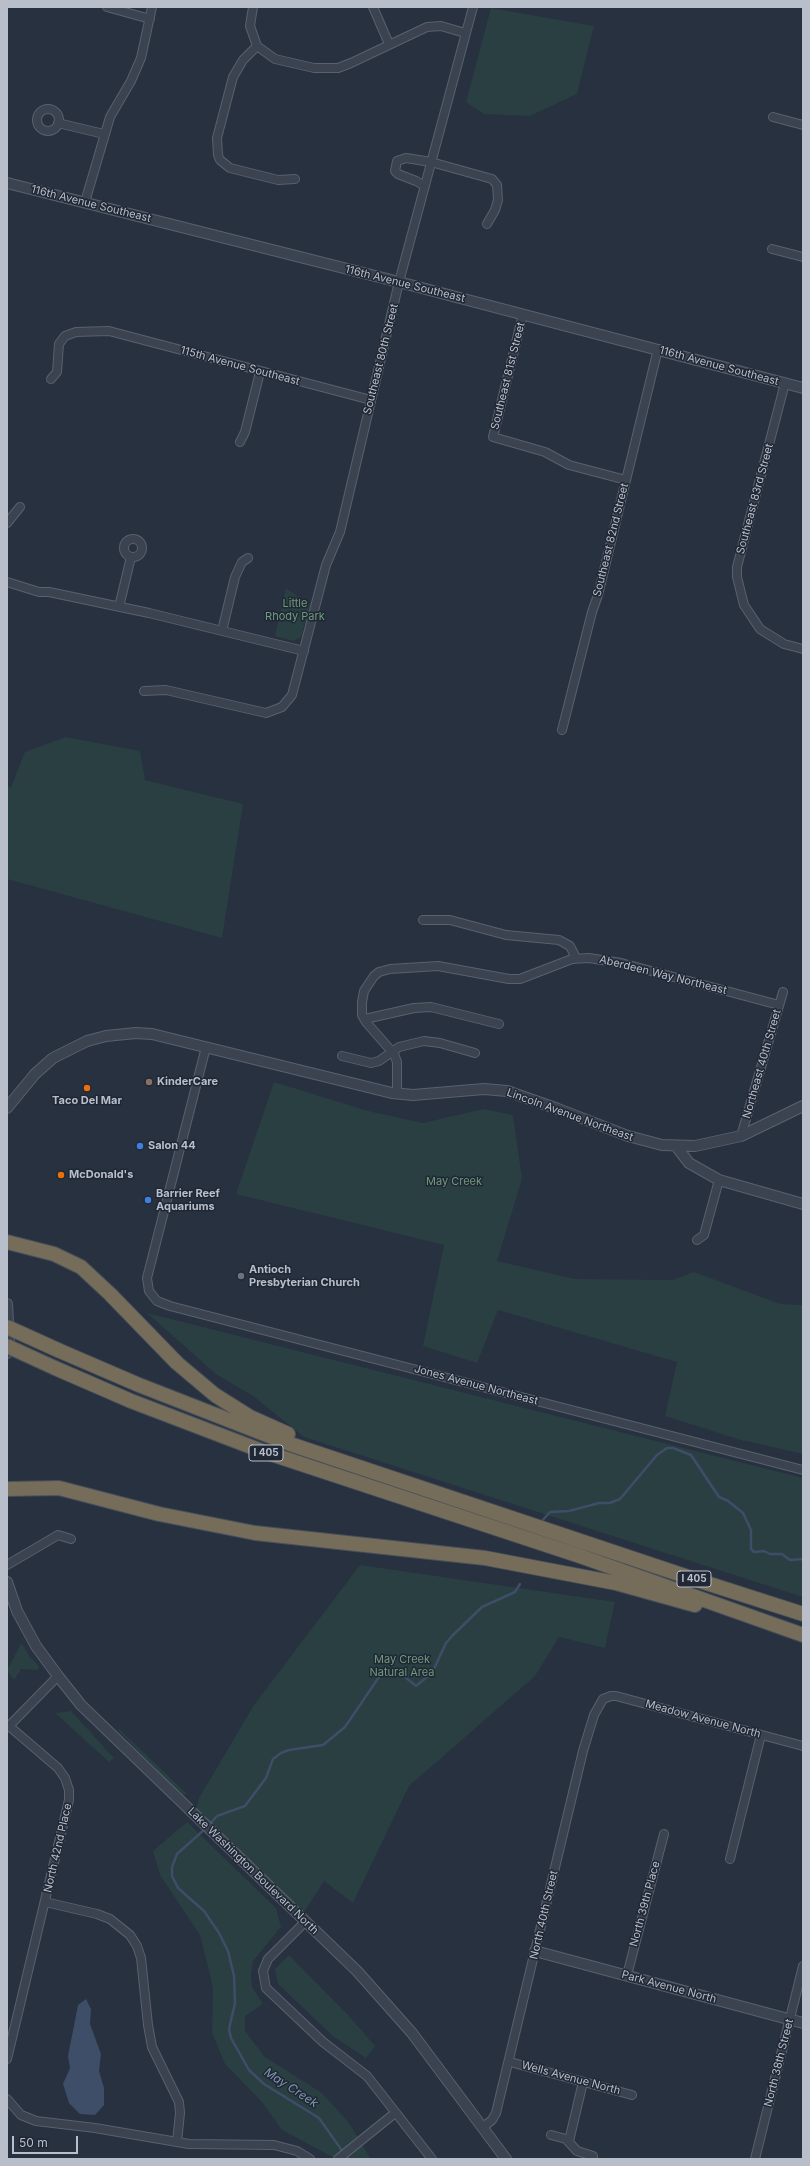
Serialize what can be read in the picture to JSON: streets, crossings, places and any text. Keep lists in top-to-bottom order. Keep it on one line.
{"streets":{"highway":["I 405"],"street":["116th Avenue Southeast","Southeast 80th Street","115th Avenue Southeast","Southeast 81st Street","Southeast 83rd Street","Southeast 82nd Street","Aberdeen Way Northeast","Northeast 40th Street","Lincoln Avenue Northeast","Jones Avenue Northeast","Meadow Avenue North","North 42nd Place","Lake Washington Boulevard North","North 39th Place","North 40th Street","Park Avenue North","North 38th Street","Wells Avenue North"]},"crossings":[["116th Avenue Southeast","Southeast 80th Street"],["116th Avenue Southeast","Southeast 81st Street"],["116th Avenue Southeast","Southeast 83rd Street"],["116th Avenue Southeast","Southeast 82nd Street"],["Southeast 80th Street","115th Avenue Southeast"],["Southeast 81st Street","Southeast 82nd Street"],["Aberdeen Way Northeast","Northeast 40th Street"],["Northeast 40th Street","Lincoln Avenue Northeast"],["Lincoln Avenue Northeast","Jones Avenue Northeast"],["Meadow Avenue North","North 40th Street"],["North 42nd Place","Lake Washington Boulevard North"],["Lake Washington Boulevard North","North 40th Street"],["North 39th Place","Park Avenue North"],["North 40th Street","Park Avenue North"],["North 40th Street","Wells Avenue North"],["Park Avenue North","North 38th Street"]],"water":["May Creek"],"parks":["Little Rhody Park","May Creek","May Creek Natural Area"],"places":["KinderCare","Taco Del Mar","Salon 44","McDonald's","Barrier Reef Aquariums","Antioch Presbyterian Church"],"scale_bar":"50 m"}
